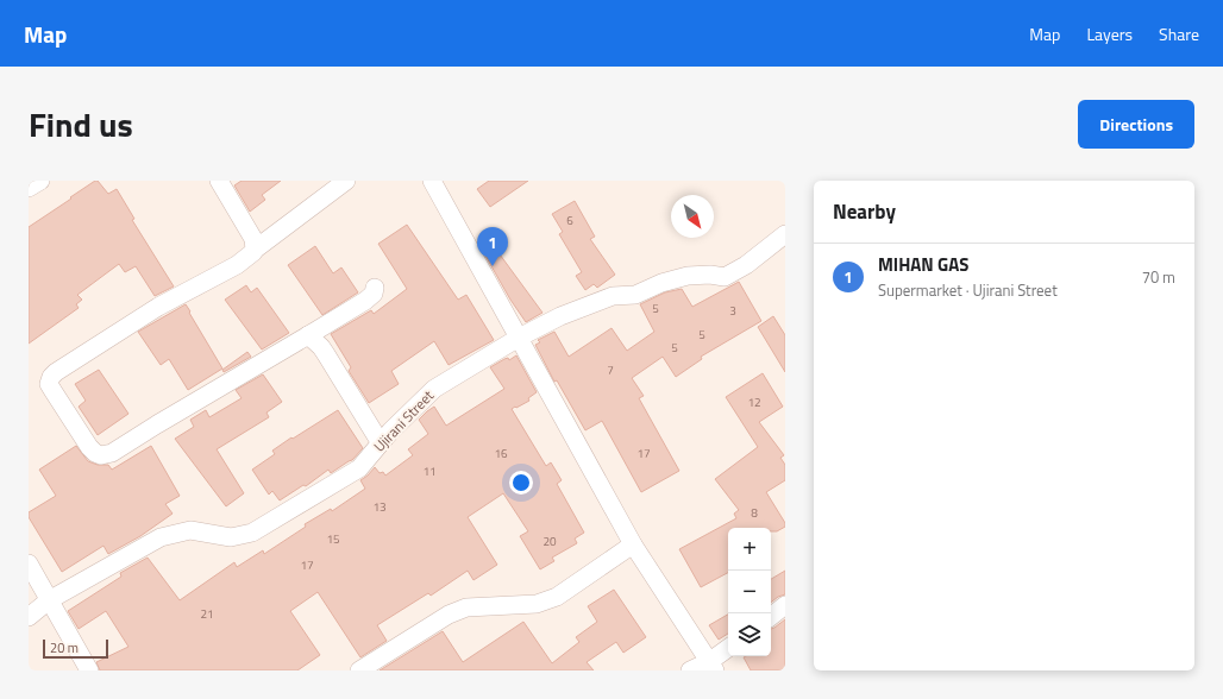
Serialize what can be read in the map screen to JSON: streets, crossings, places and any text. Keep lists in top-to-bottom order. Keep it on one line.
{"streets":{"street":["Ujirani Street"]},"house_numbers":["6","5","3","5","5","7","12","16","17","11","13","8","15","20","17","21"],"scale_bar":"20 m","north":"bottom right","page":{"header":"Map","nav":["Map","Layers","Share"],"title":"Find us","buttons":"Directions","heading":"Nearby","pins":"1","list":[{"mark":"1","name":"MIHAN GAS","note":"Supermarket · Ujirani Street","value":"70 m"}],"map_buttons":["+","−"],"scale":"20 m"}}
